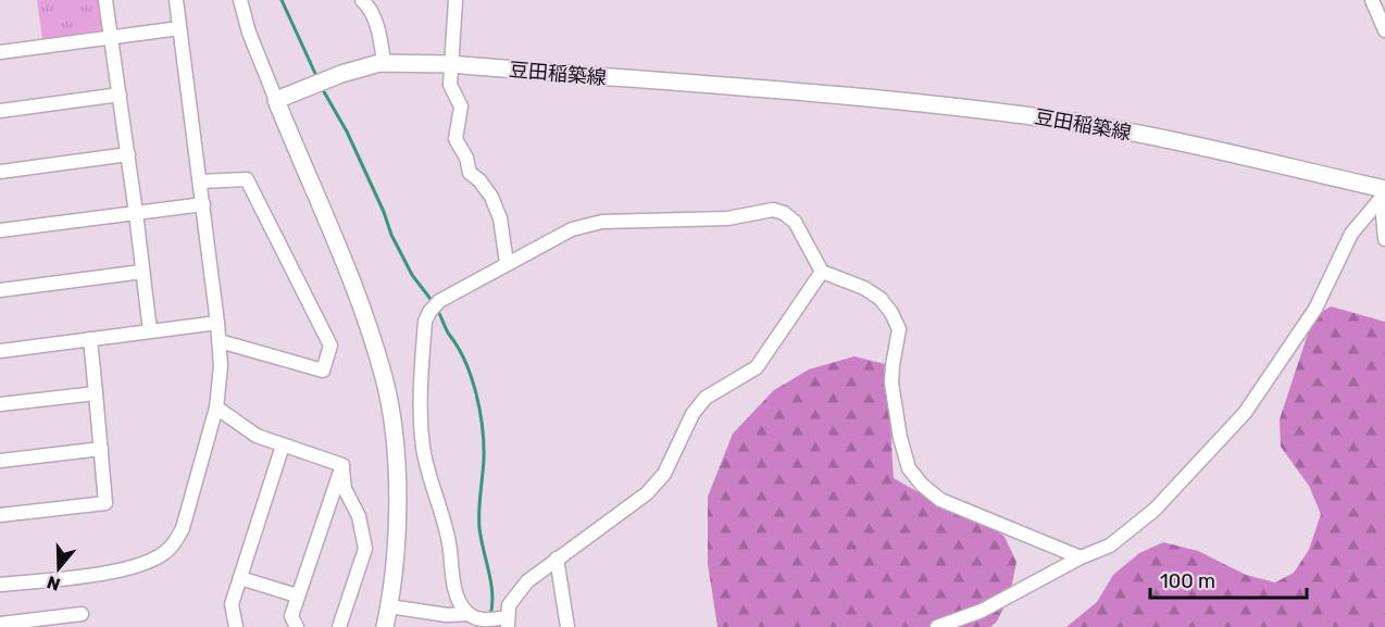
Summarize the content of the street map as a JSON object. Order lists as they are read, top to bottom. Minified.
{"streets":{"main road":["豆田稲築線"]},"scale_bar":"100 m","north":"bottom"}
